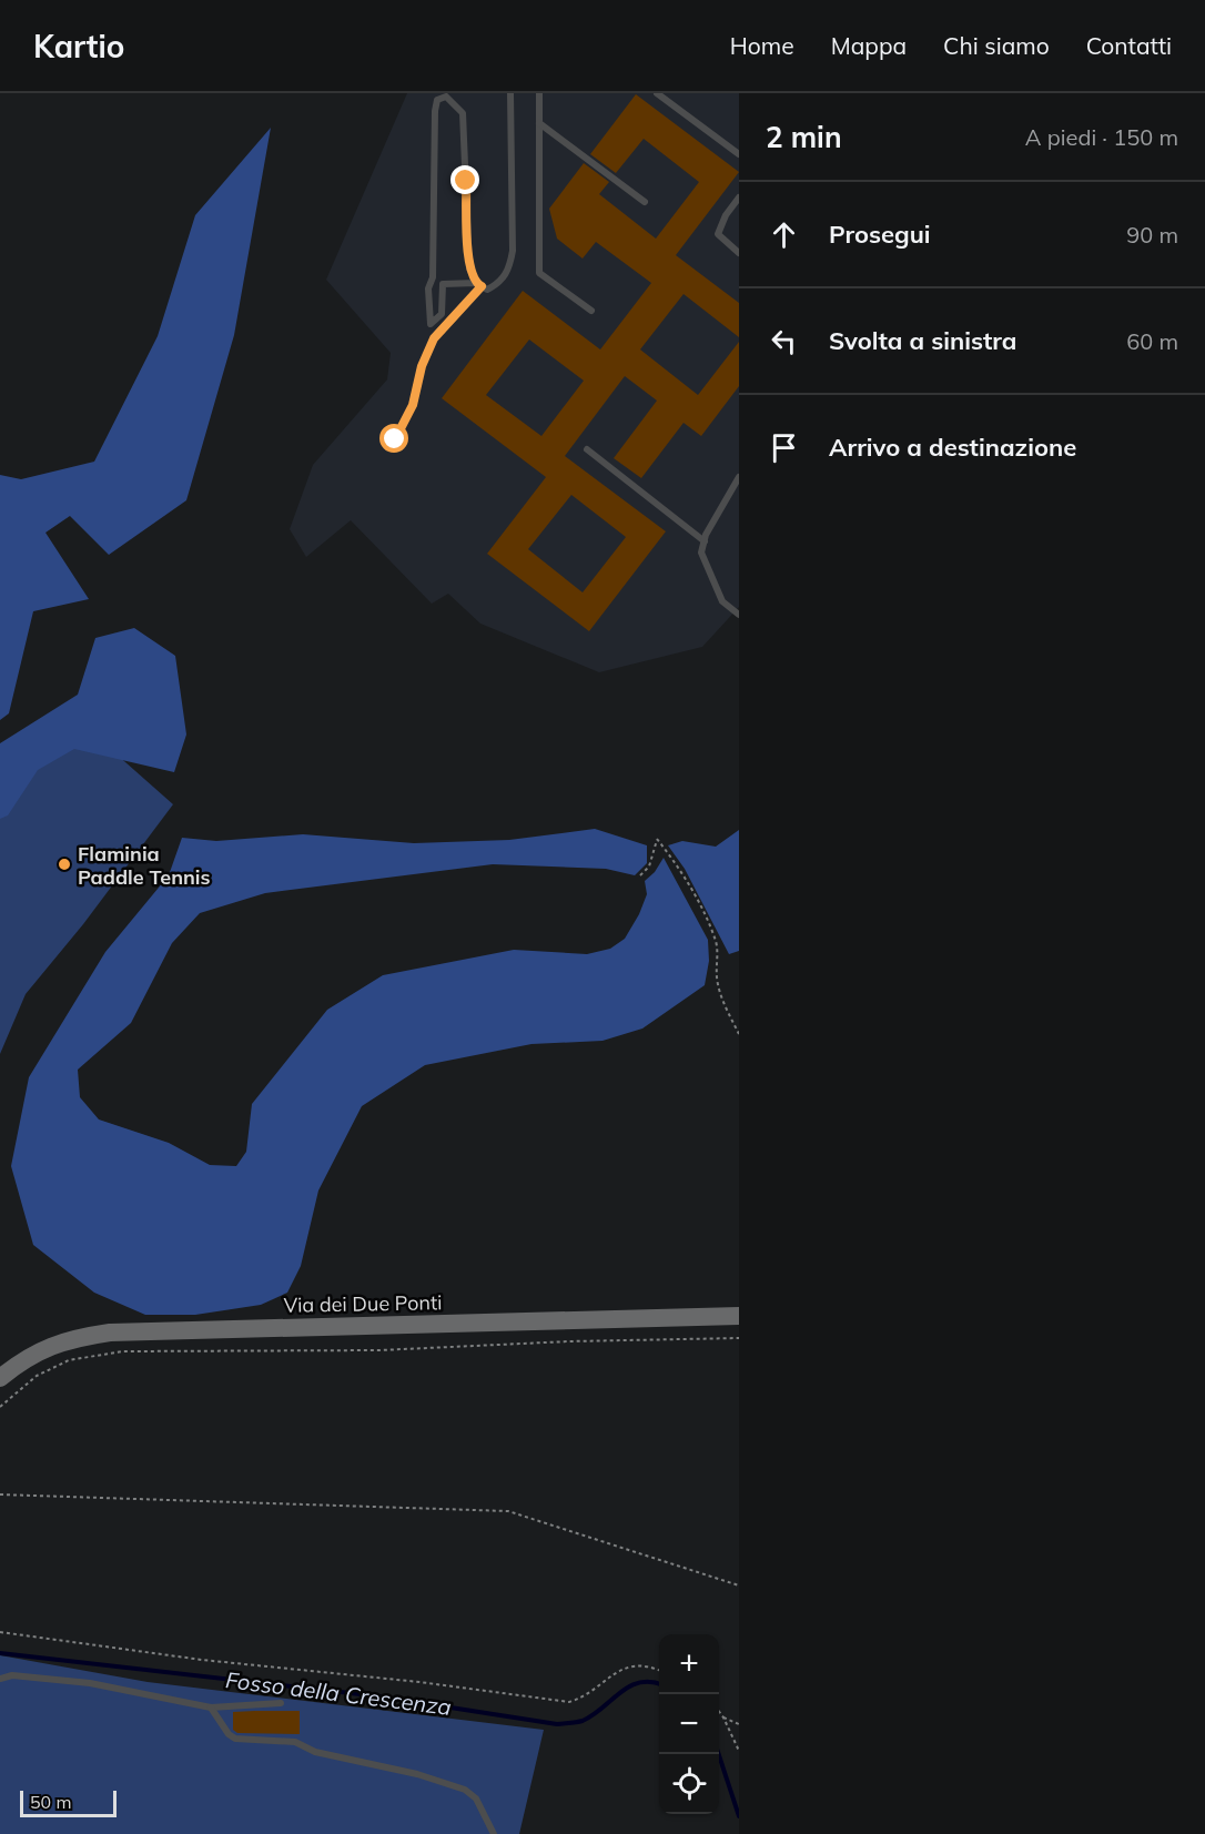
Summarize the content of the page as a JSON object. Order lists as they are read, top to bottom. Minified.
{"streets":{"street":["Via dei Due Ponti"]},"water":["Fosso della Crescenza"],"places":["Flaminia Paddle Tennis"],"scale_bar":"50 m","page":{"header":"Kartio","nav":["Home","Mappa","Chi siamo","Contatti"],"heading":["2 min","A piedi · 150 m"],"list":[["Prosegui","90 m"],["Svolta a sinistra","60 m"],"Arrivo a destinazione"],"map_buttons":["+","−"],"scale":"50 m"}}
